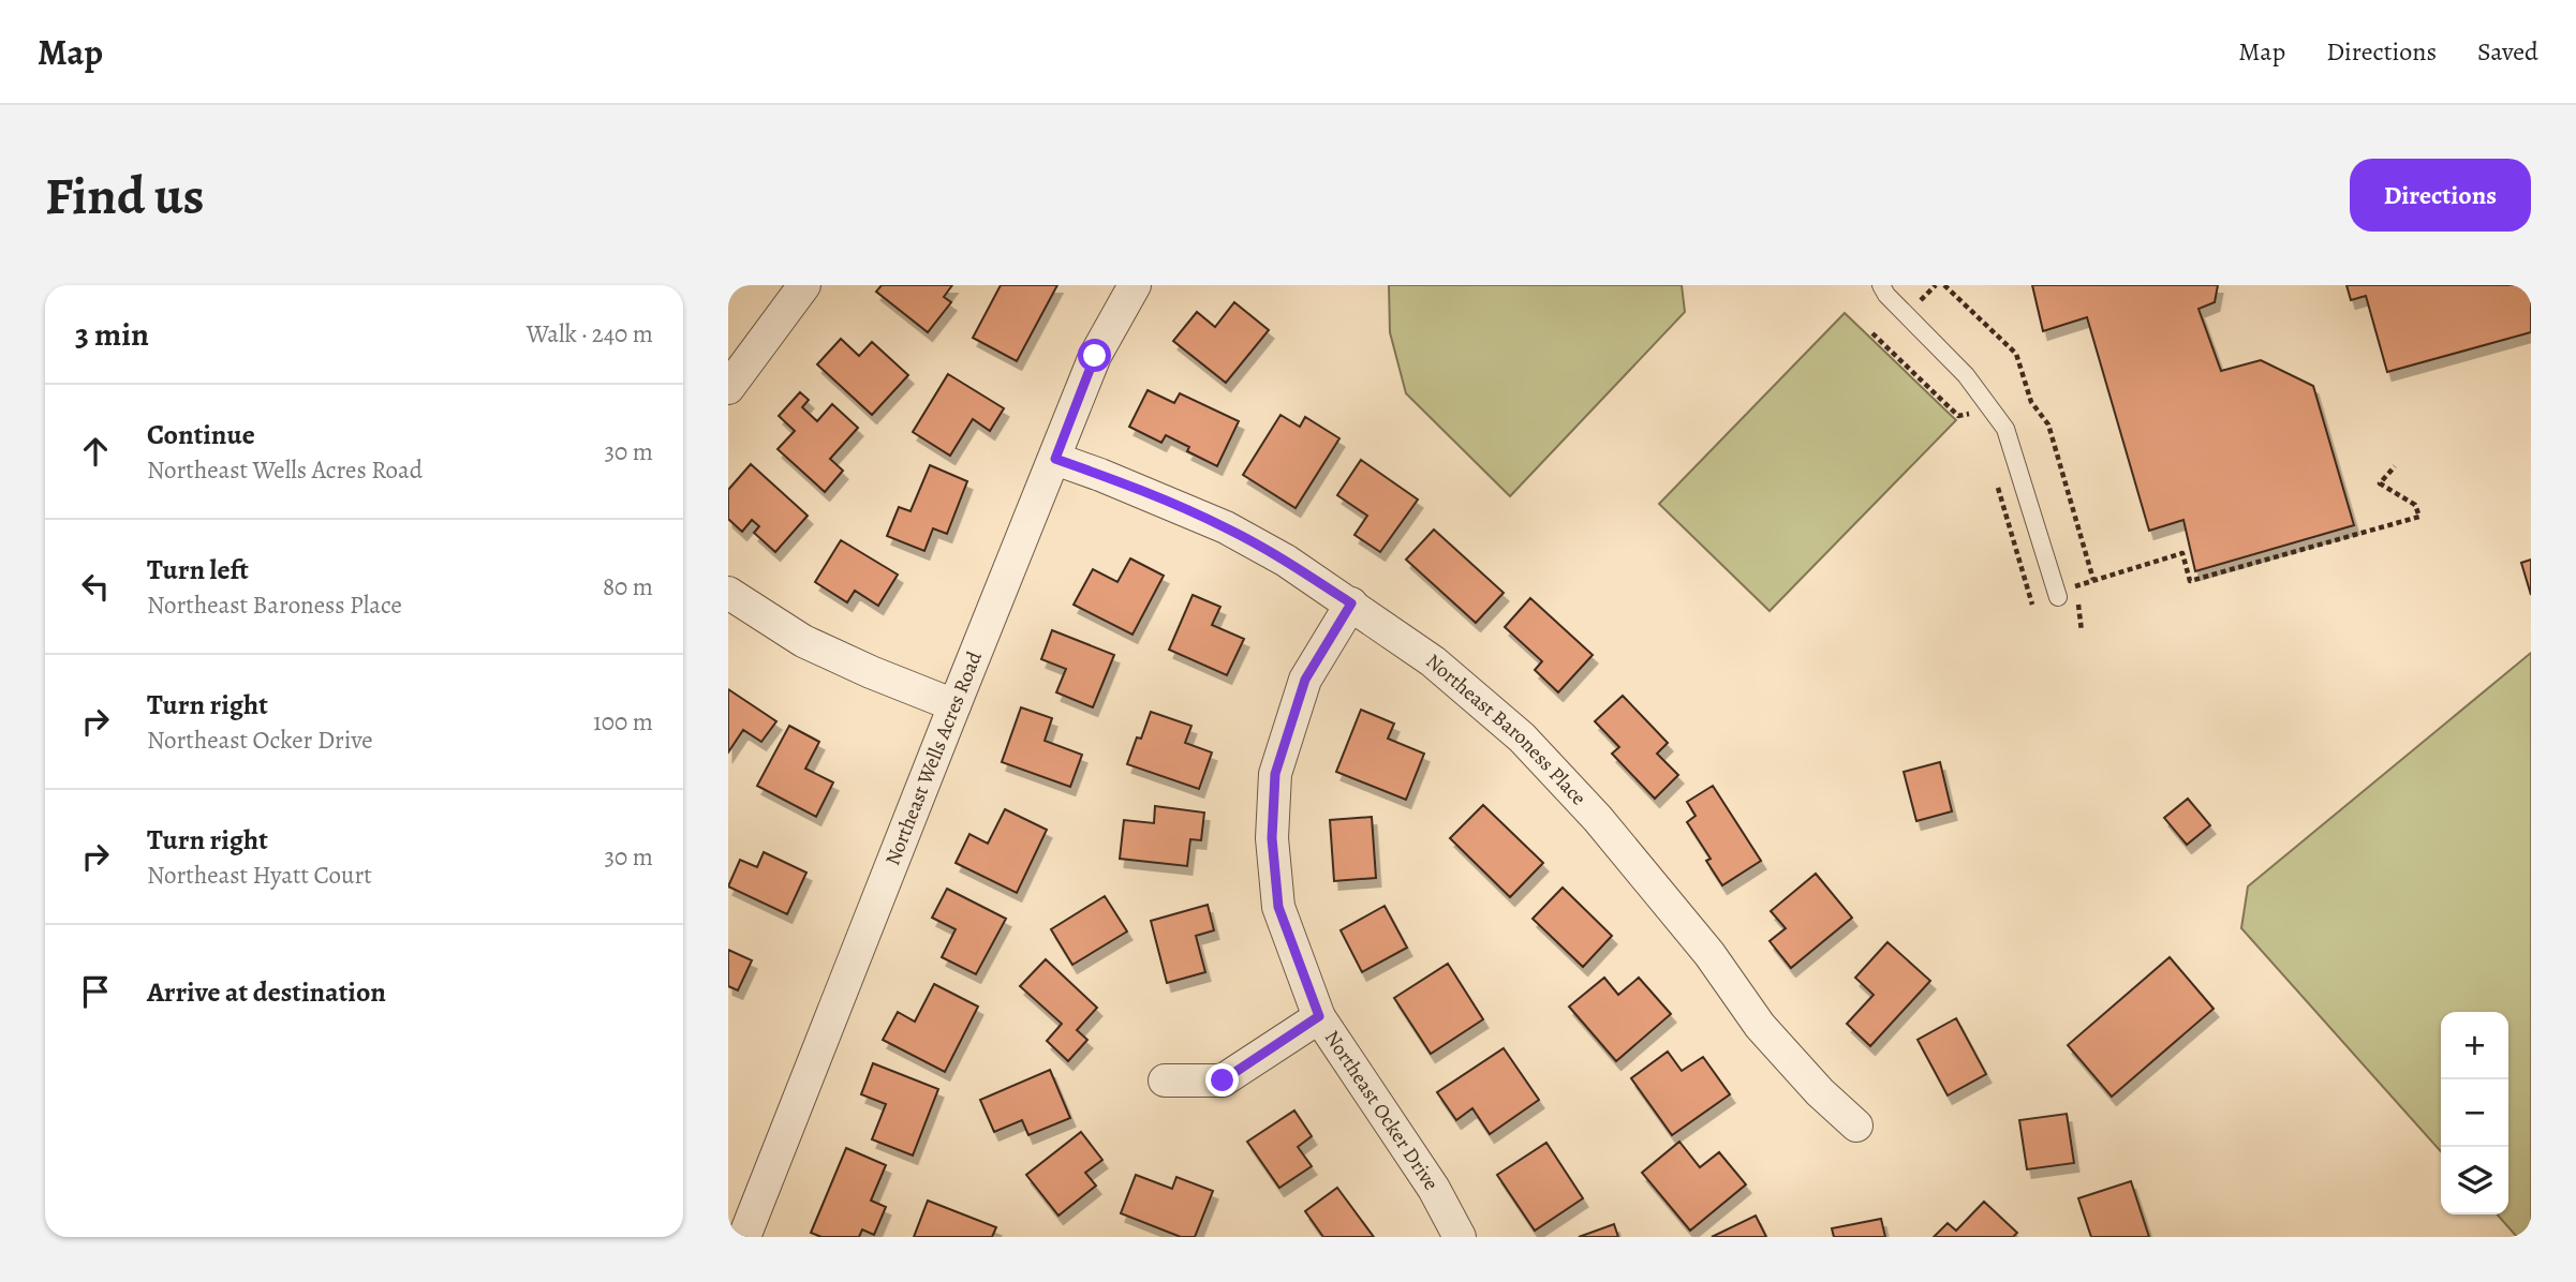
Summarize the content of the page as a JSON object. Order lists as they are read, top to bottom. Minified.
{"streets":{"street":["Northeast Baroness Place","Northeast Wells Acres Road","Northeast Ocker Drive"]},"crossings":[["Northeast Baroness Place","Northeast Wells Acres Road"],["Northeast Baroness Place","Northeast Ocker Drive"]],"page":{"header":"Map","nav":["Map","Directions","Saved"],"buttons":"Directions","title":"Find us","heading":["3 min","Walk · 240 m"],"list":[["Continue","Northeast Wells Acres Road","30 m"],["Turn left","Northeast Baroness Place","80 m"],["Turn right","Northeast Ocker Drive","100 m"],["Turn right","Northeast Hyatt Court","30 m"],"Arrive at destination"],"map_buttons":["+","−"]}}
